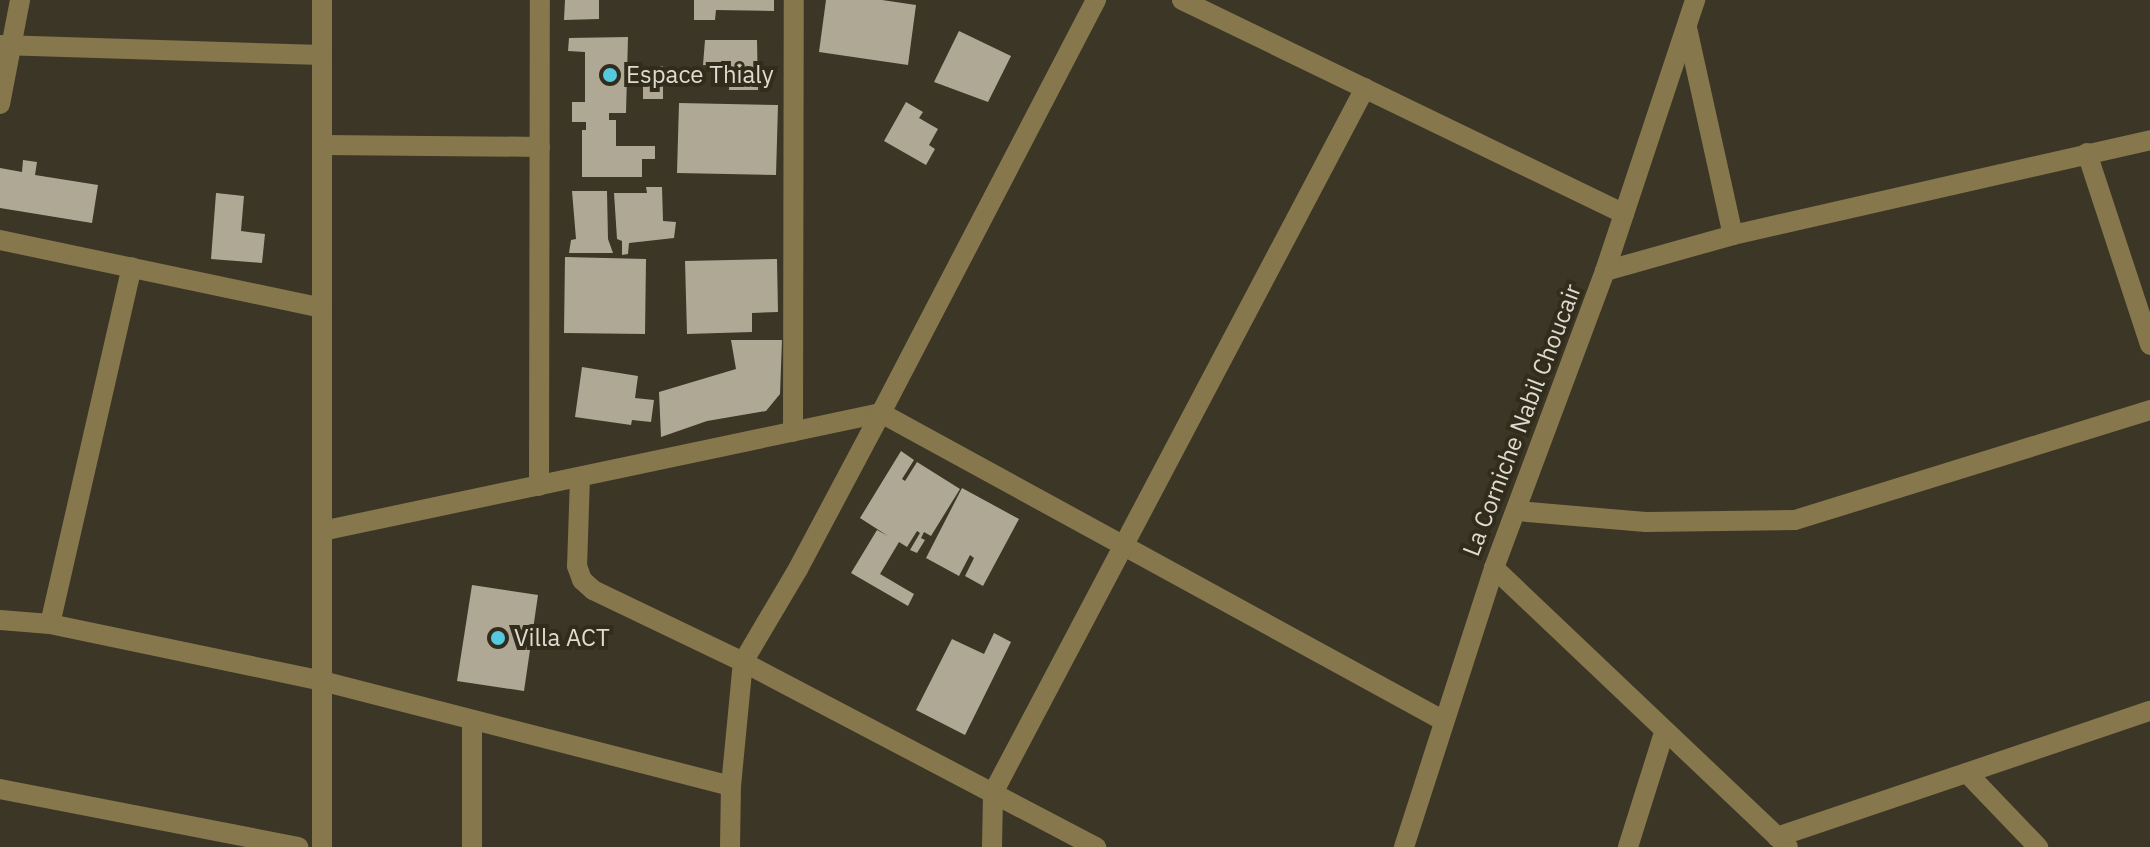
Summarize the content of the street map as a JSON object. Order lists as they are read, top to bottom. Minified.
{"streets":{"street":["La Corniche Nabil Choucair"]},"places":["Espace Thialy","Villa ACT"]}
